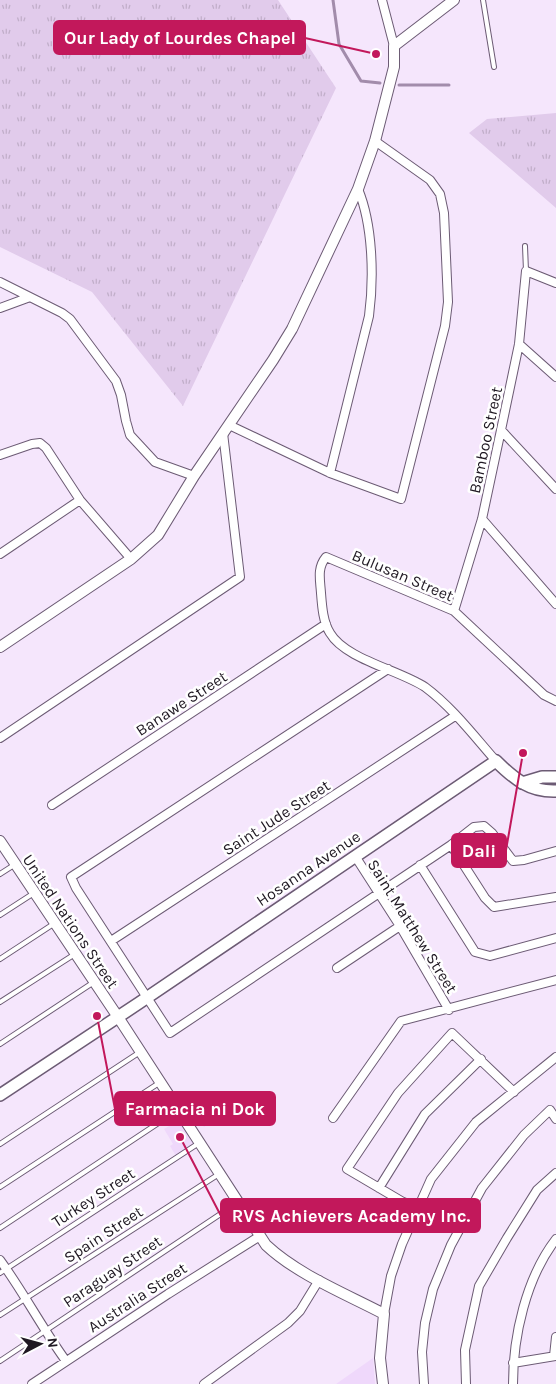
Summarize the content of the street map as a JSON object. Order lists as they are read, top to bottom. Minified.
{"streets":{"main road":["Hosanna Avenue"],"street":["Bamboo Street","Bulusan Street","Banawe Street","Saint Jude Street","United Nations Street","Saint Matthew Street","Australia Street"],"lane":["Turkey Street","Spain Street","Paraguay Street"]},"crossings":[["Bamboo Street","Bulusan Street"],["Bulusan Street","Banawe Street"],["Hosanna Avenue","United Nations Street"],["Hosanna Avenue","Saint Matthew Street"],["United Nations Street","Turkey Street"],["United Nations Street","Spain Street"],["United Nations Street","Paraguay Street"],["United Nations Street","Australia Street"]],"places":["Our Lady of Lourdes Chapel","Dali","Farmacia ni Dok","RVS Achievers Academy Inc."],"north":"right"}
